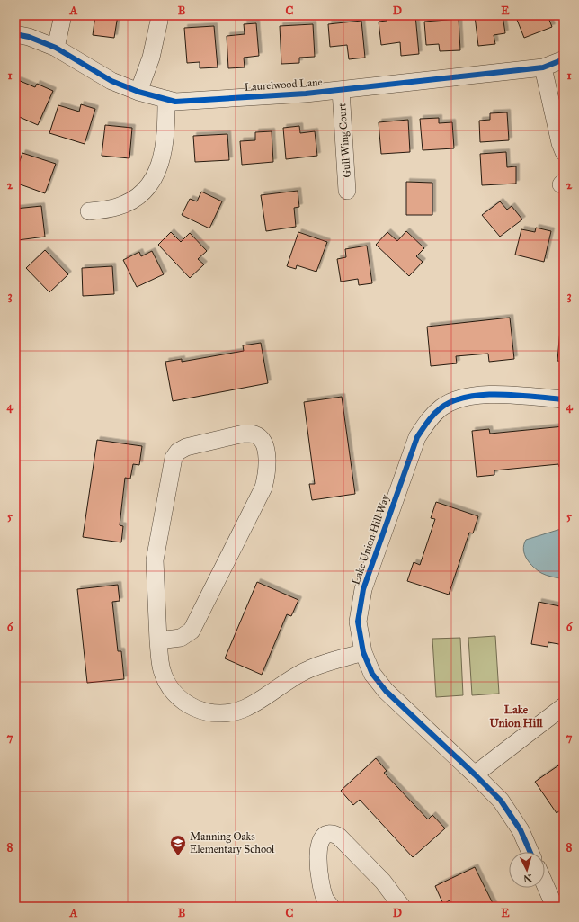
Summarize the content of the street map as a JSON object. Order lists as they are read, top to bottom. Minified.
{"streets":{"street":["Laurelwood Lane","Gull Wing Court","Lake Union Hill Way"]},"crossings":[["Laurelwood Lane","Gull Wing Court"]],"districts":["Lake Union Hill"],"places":{"school or university":["Manning Oaks Elementary School"]},"north":"bottom","grid":{"columns":["A","B","C","D","E"],"rows":["1","2","3","4","5","6","7","8"]}}
